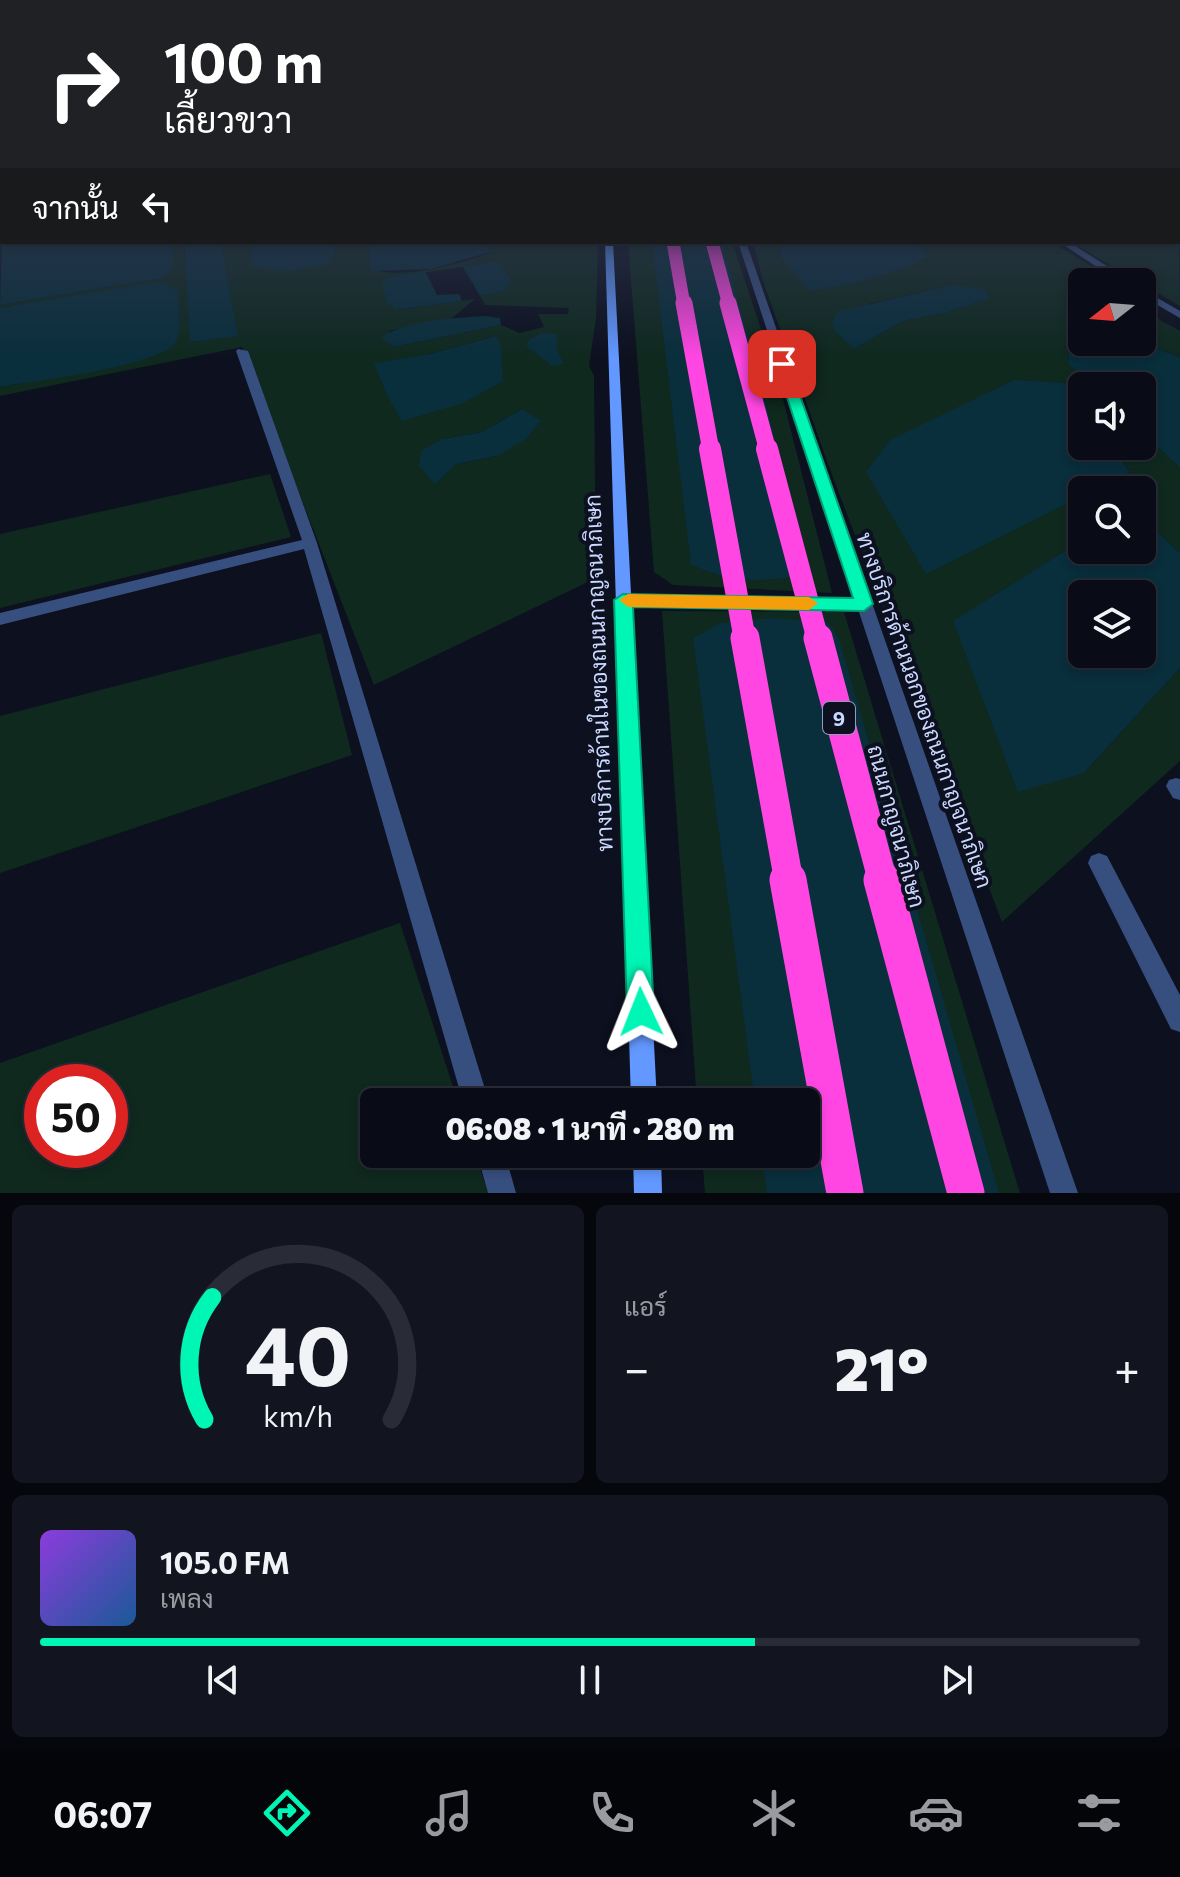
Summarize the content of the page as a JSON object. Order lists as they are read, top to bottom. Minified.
{"streets":{"highway":["9","ถนนกาญจนาภิเษก"],"main road":["ทางบริการด้านในของถนนกาญจนาภิเษก"],"street":["ทางบริการด้านนอกของถนนกาญจนาภิเษก"]},"north":"left","page":{"turn":["100 m","เลี้ยวขวา"],"then":"จากนั้น","limit":"50","trip":"06:08 · 1 นาที · 280 m","tile":"แอร์","heat":["−","21°","+"],"song":["105.0 FM","เพลง"],"tabs":"06:07","gauge":["40","km/h"]}}
